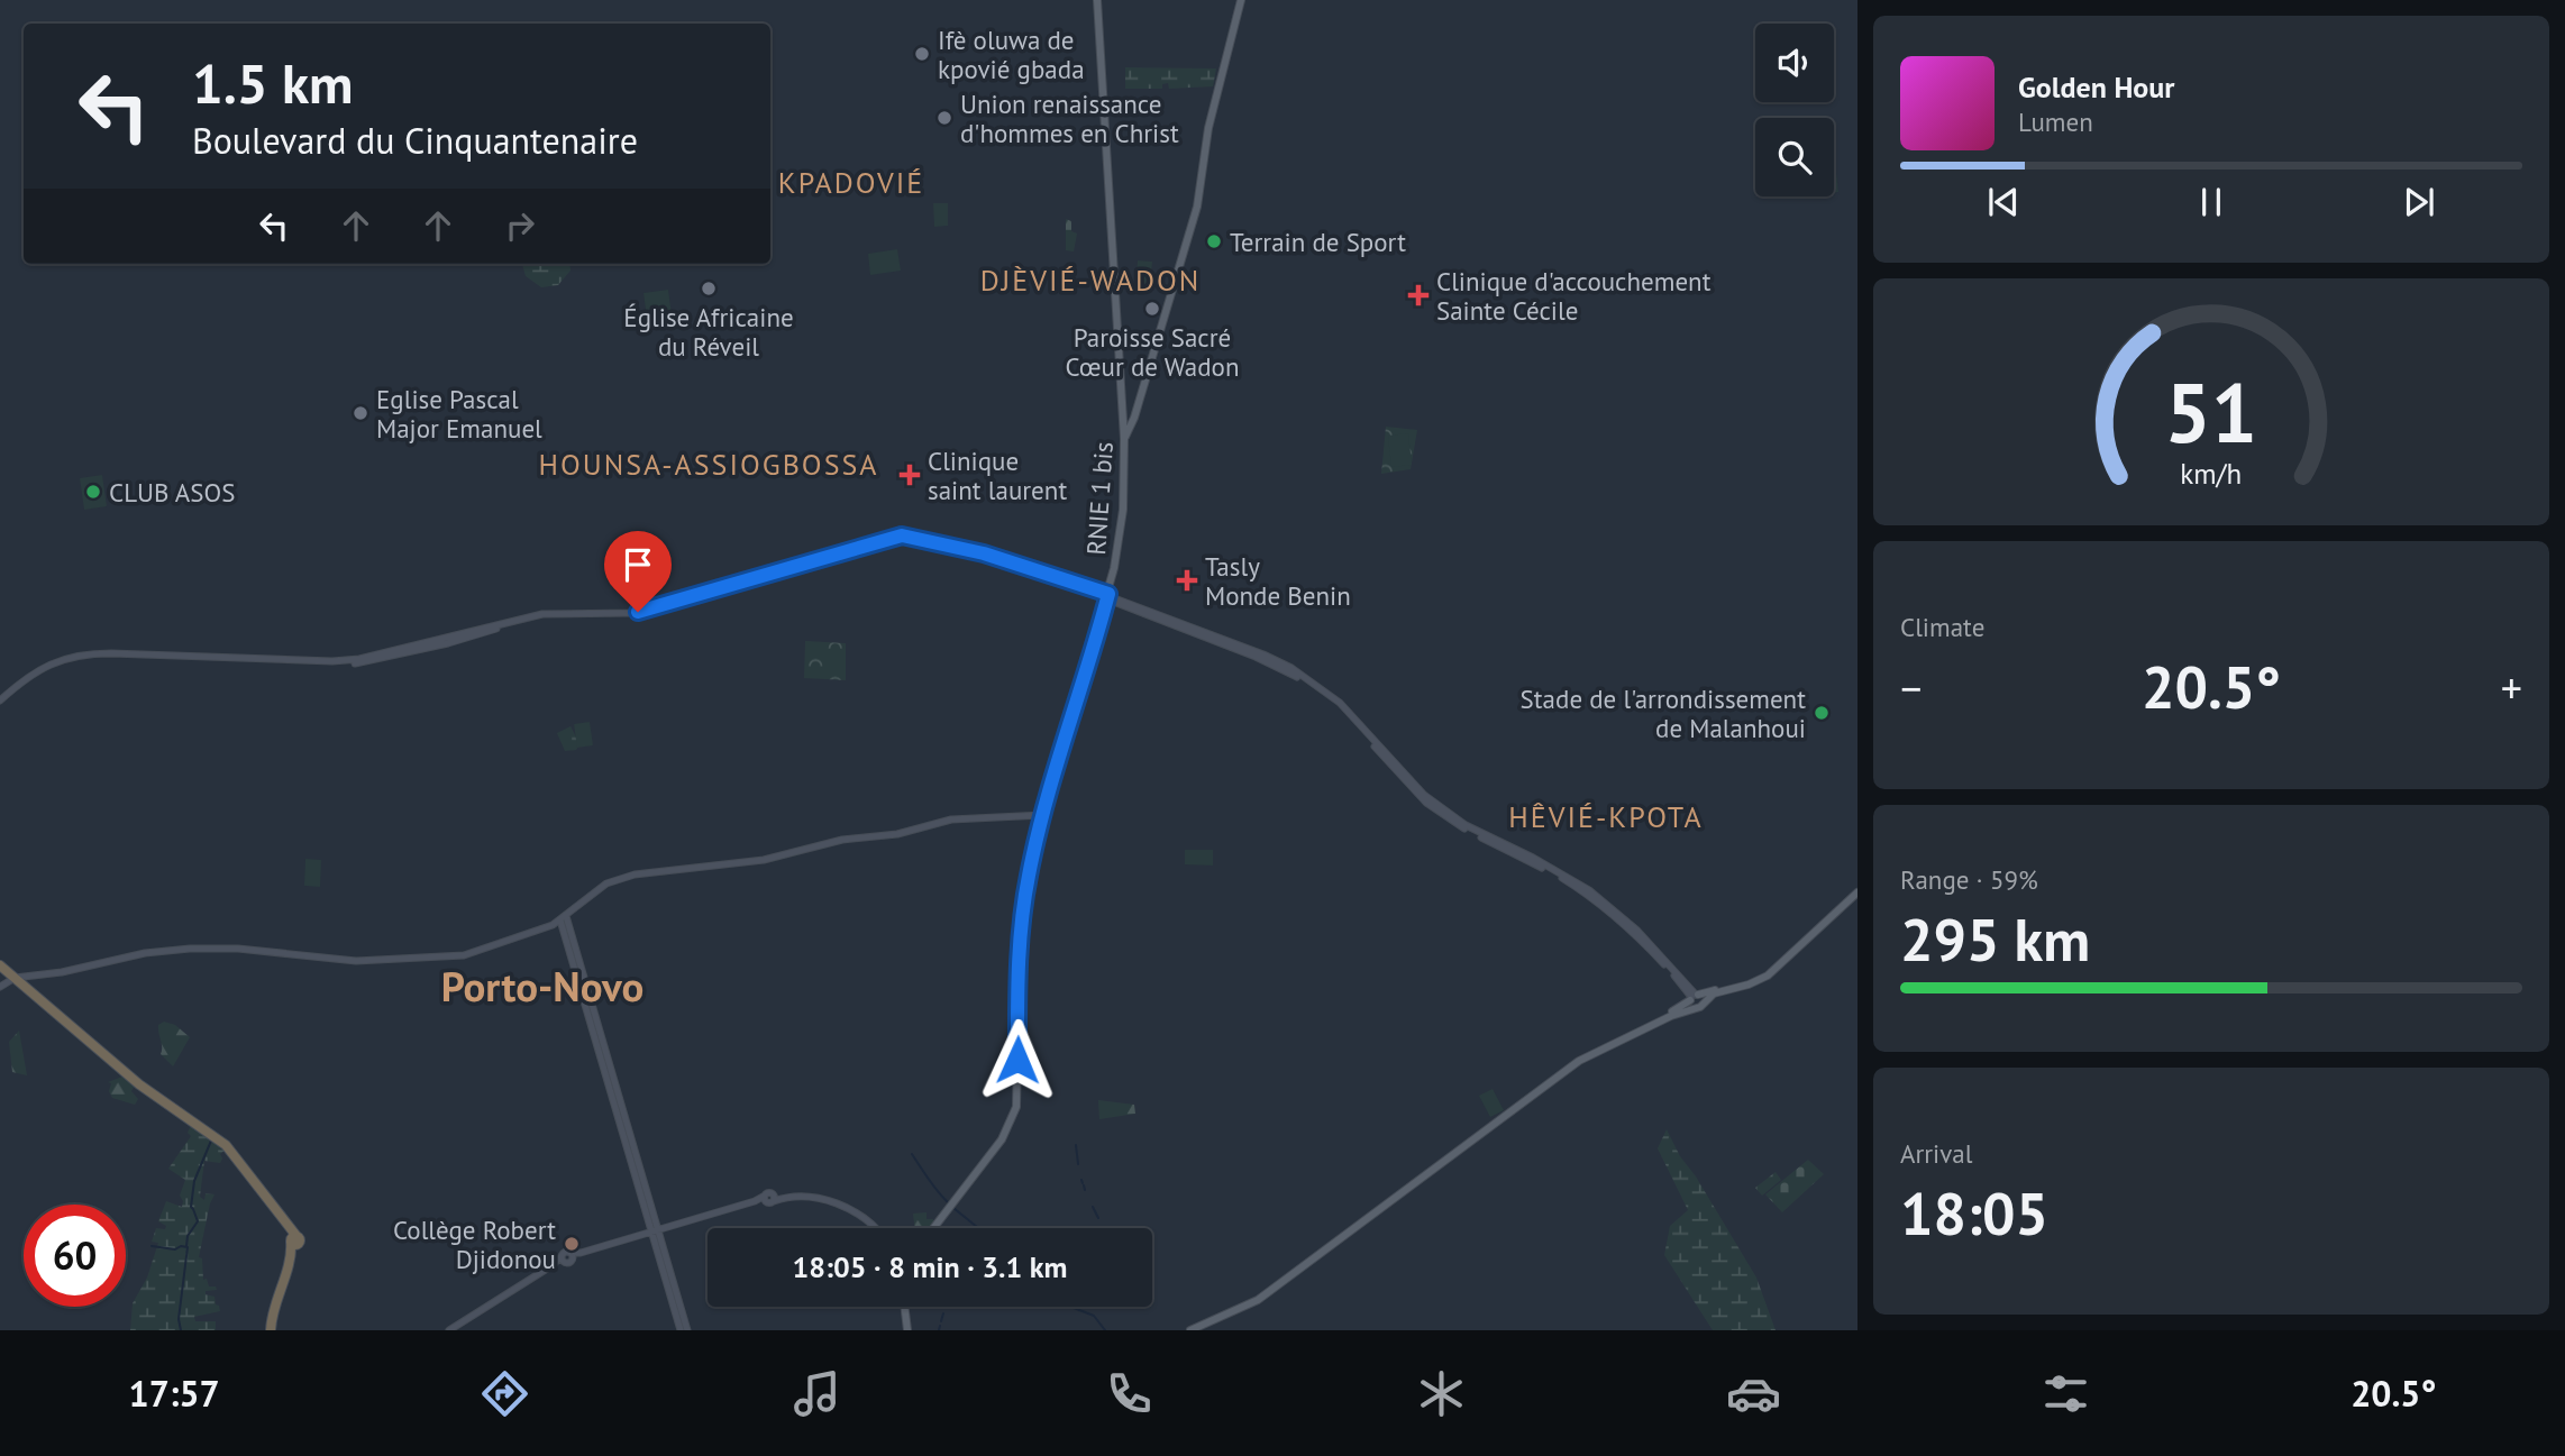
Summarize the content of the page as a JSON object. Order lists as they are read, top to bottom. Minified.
{"streets":{"main road":["RNIE 1 bis"]},"districts":["KPADOVIÉ","DJÈVIÉ-WADON","HOUNSA-ASSIOGBOSSA","HÊVIÉ-KPOTA","Porto-Novo"],"places":{"other":["Ifè oluwa de kpovié gbada","Union renaissance d'hommes en Christ","Terrain de Sport","Église Africaine du Réveil","Paroisse Sacré Cœur de Wadon","Eglise Pascal Major Emanuel","CLUB ASOS","Stade de l'arrondissement de Malanhoui","Collège Robert Djidonou"],"health":["Clinique d'accouchement Sainte Cécile","Clinique saint laurent","Tasly Monde Benin"]},"page":{"turn":["1.5 km","Boulevard du Cinquantenaire"],"song":["Golden Hour","Lumen"],"tile":["Climate",["Range · 59%","295 km"],["Arrival","18:05"]],"heat":["−","20.5°","+"],"limit":"60","trip":"18:05 · 8 min · 3.1 km","tabs":["17:57","20.5°"],"gauge":["51","km/h"]}}
